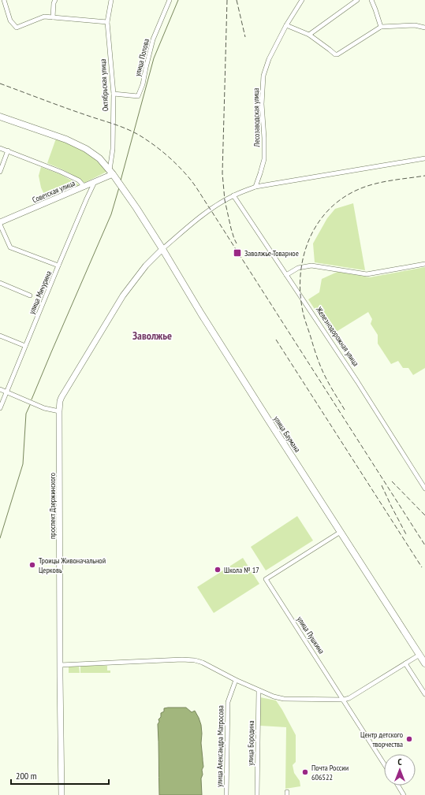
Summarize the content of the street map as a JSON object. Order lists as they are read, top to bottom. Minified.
{"streets":{"main road":["улица Баумана"],"street":["улица Попова","Октябрьская улица","Лесозаводская улица","Советская улица","улица Мичурина","Железнодорожная улица","проспект Дзержинского","улица Пушкина","улица Бородина","улица Александра Матросова"]},"crossings":[["улица Попова","Октябрьская улица"],["Октябрьская улица","Советская улица"],["Октябрьская улица","улица Баумана"],["Советская улица","улица Мичурина"],["Советская улица","улица Баумана"],["улица Баумана","проспект Дзержинского"],["улица Баумана","улица Пушкина"]],"districts":["Заволжье"],"places":{"transit":["Заволжье-Товарное"],"other":["Троицы Живоначальной Церковь","Школа № 17","Центр детского творчества","Почта России 606522"]},"scale_bar":"200 m","north":"top"}
